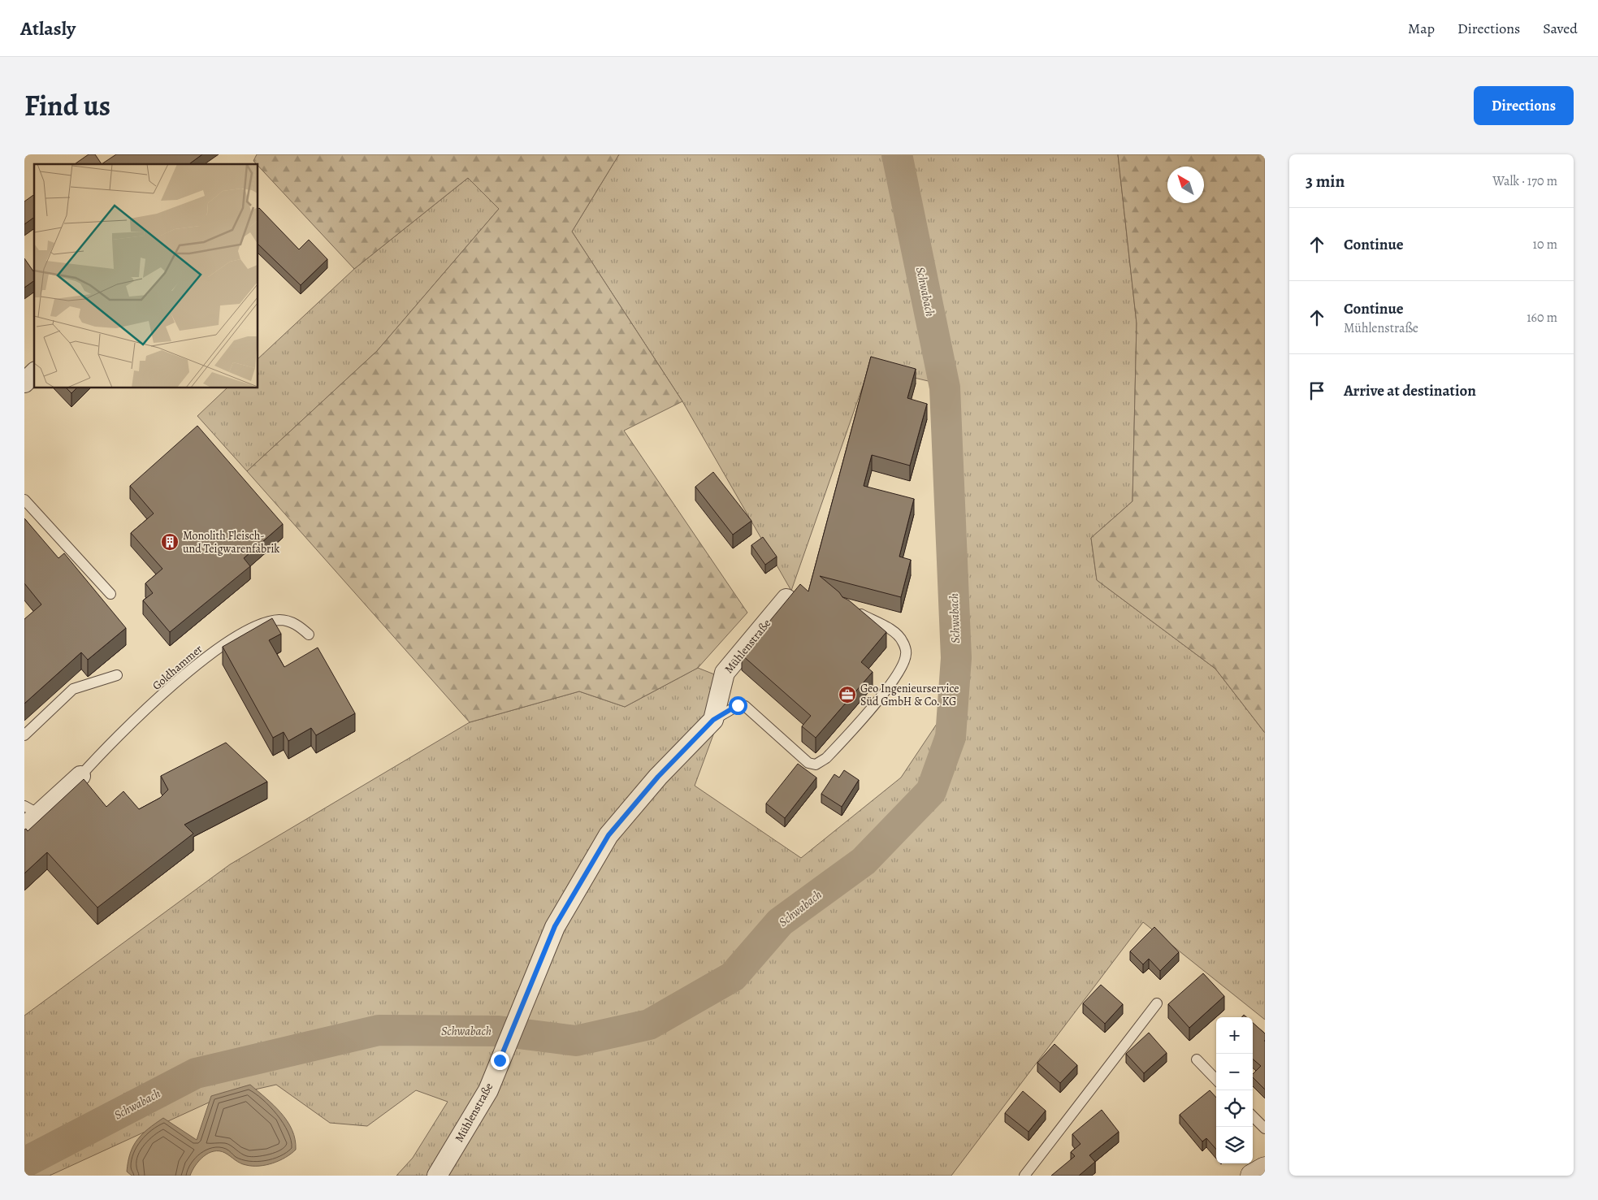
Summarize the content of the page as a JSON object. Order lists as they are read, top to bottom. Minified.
{"streets":{"street":["Mühlenstraße"],"lane":["Goldhammer"]},"water":["Schwabach"],"places":{"building":["Monolith Fleisch- und Teigwarenfabrik"],"office":["Geo Ingenieurservice Süd GmbH & Co. KG"]},"north":"top left","page":{"header":"Atlasly","nav":["Map","Directions","Saved"],"title":"Find us","buttons":"Directions","heading":["3 min","Walk · 170 m"],"list":[["Continue","10 m"],["Continue","Mühlenstraße","160 m"],"Arrive at destination"],"map_buttons":["+","−"]}}
